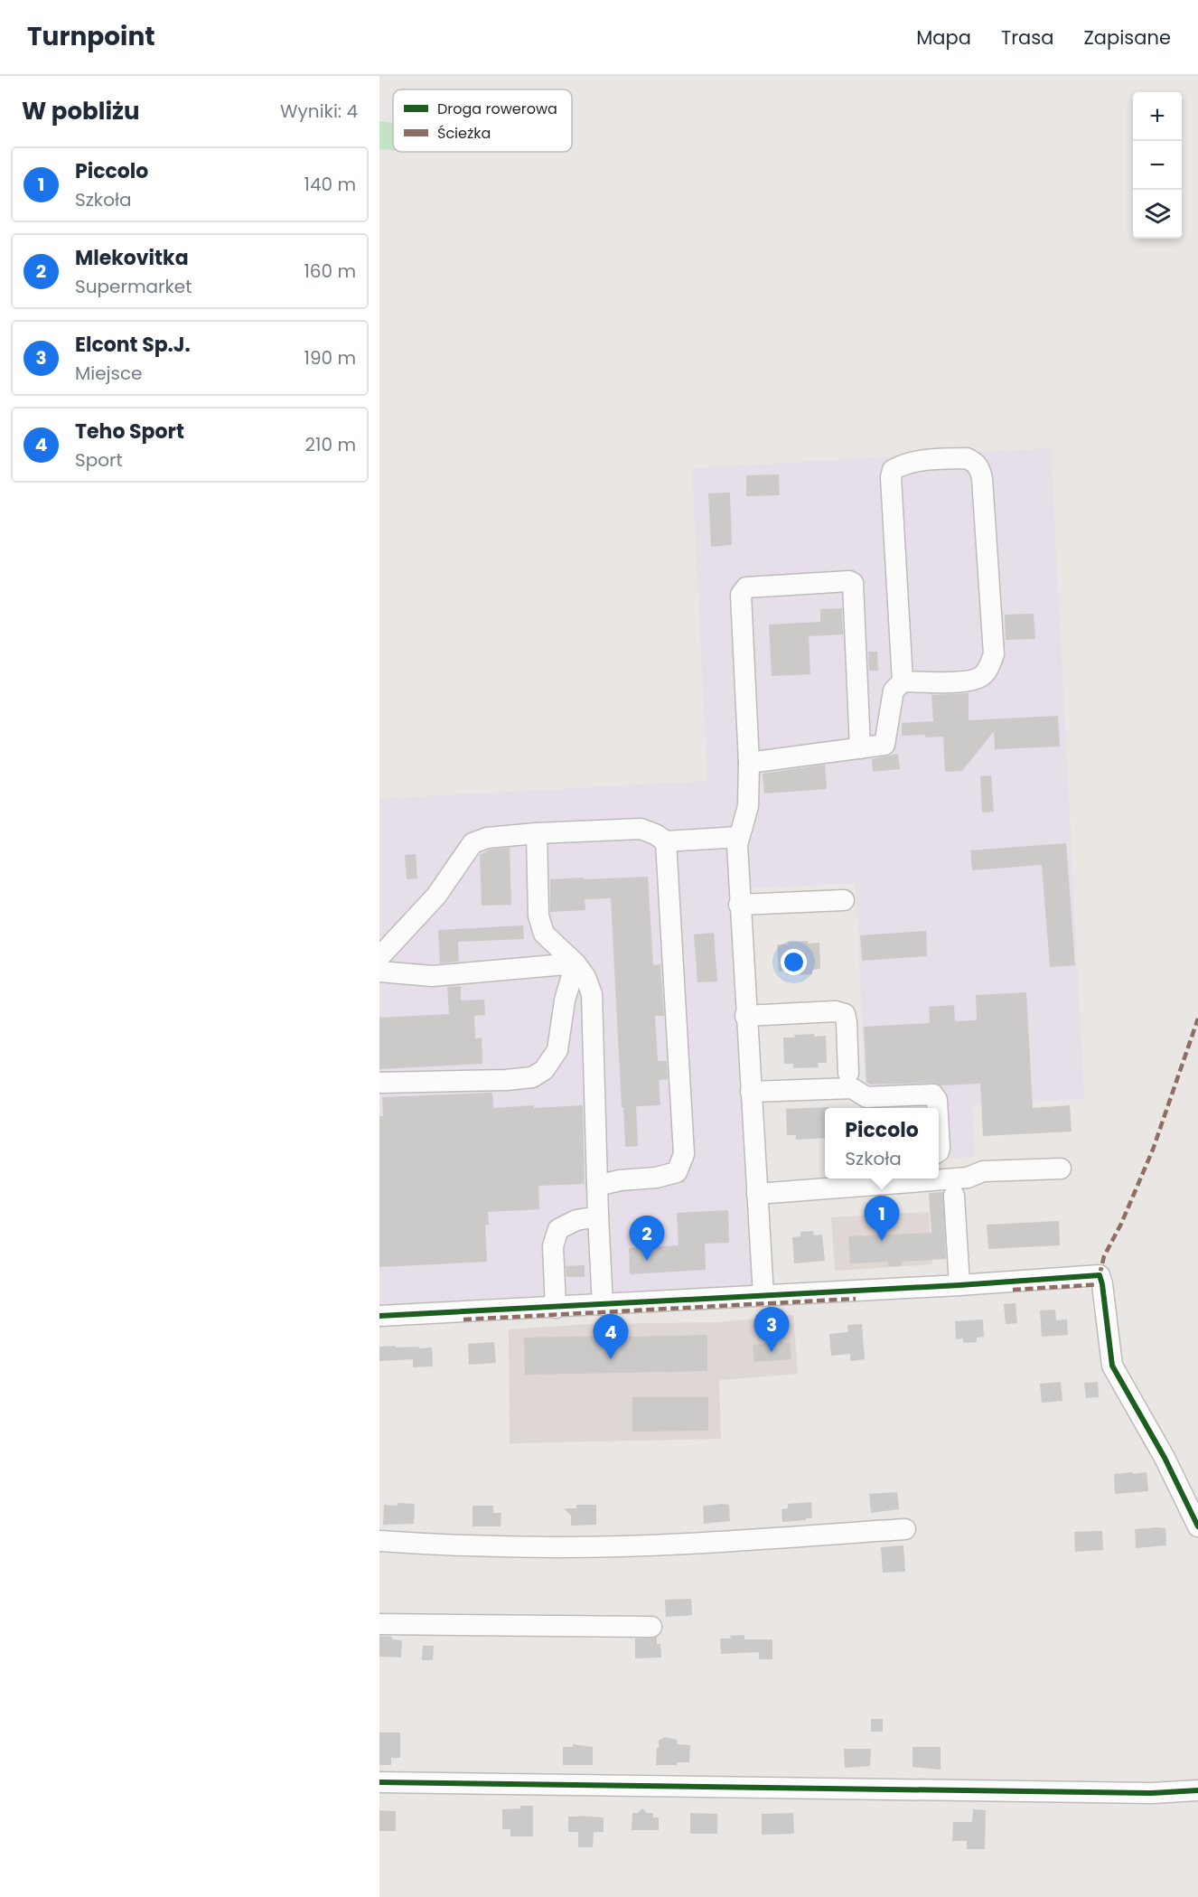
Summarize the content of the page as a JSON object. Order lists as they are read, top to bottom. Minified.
{"legend":["Droga rowerowa","Ścieżka"],"page":{"header":"Turnpoint","nav":["Mapa","Trasa","Zapisane"],"heading":["W pobliżu","Wyniki: 4"],"map_buttons":["+","−"],"list":[{"mark":"1","name":"Piccolo","note":"Szkoła","value":"140 m"},{"mark":"2","name":"Mlekovitka","note":"Supermarket","value":"160 m"},{"mark":"3","name":"Elcont Sp.J.","note":"Miejsce","value":"190 m"},{"mark":"4","name":"Teho Sport","note":"Sport","value":"210 m"}],"popup":["Piccolo","Szkoła"],"pins":["1","2","3","4"]}}
